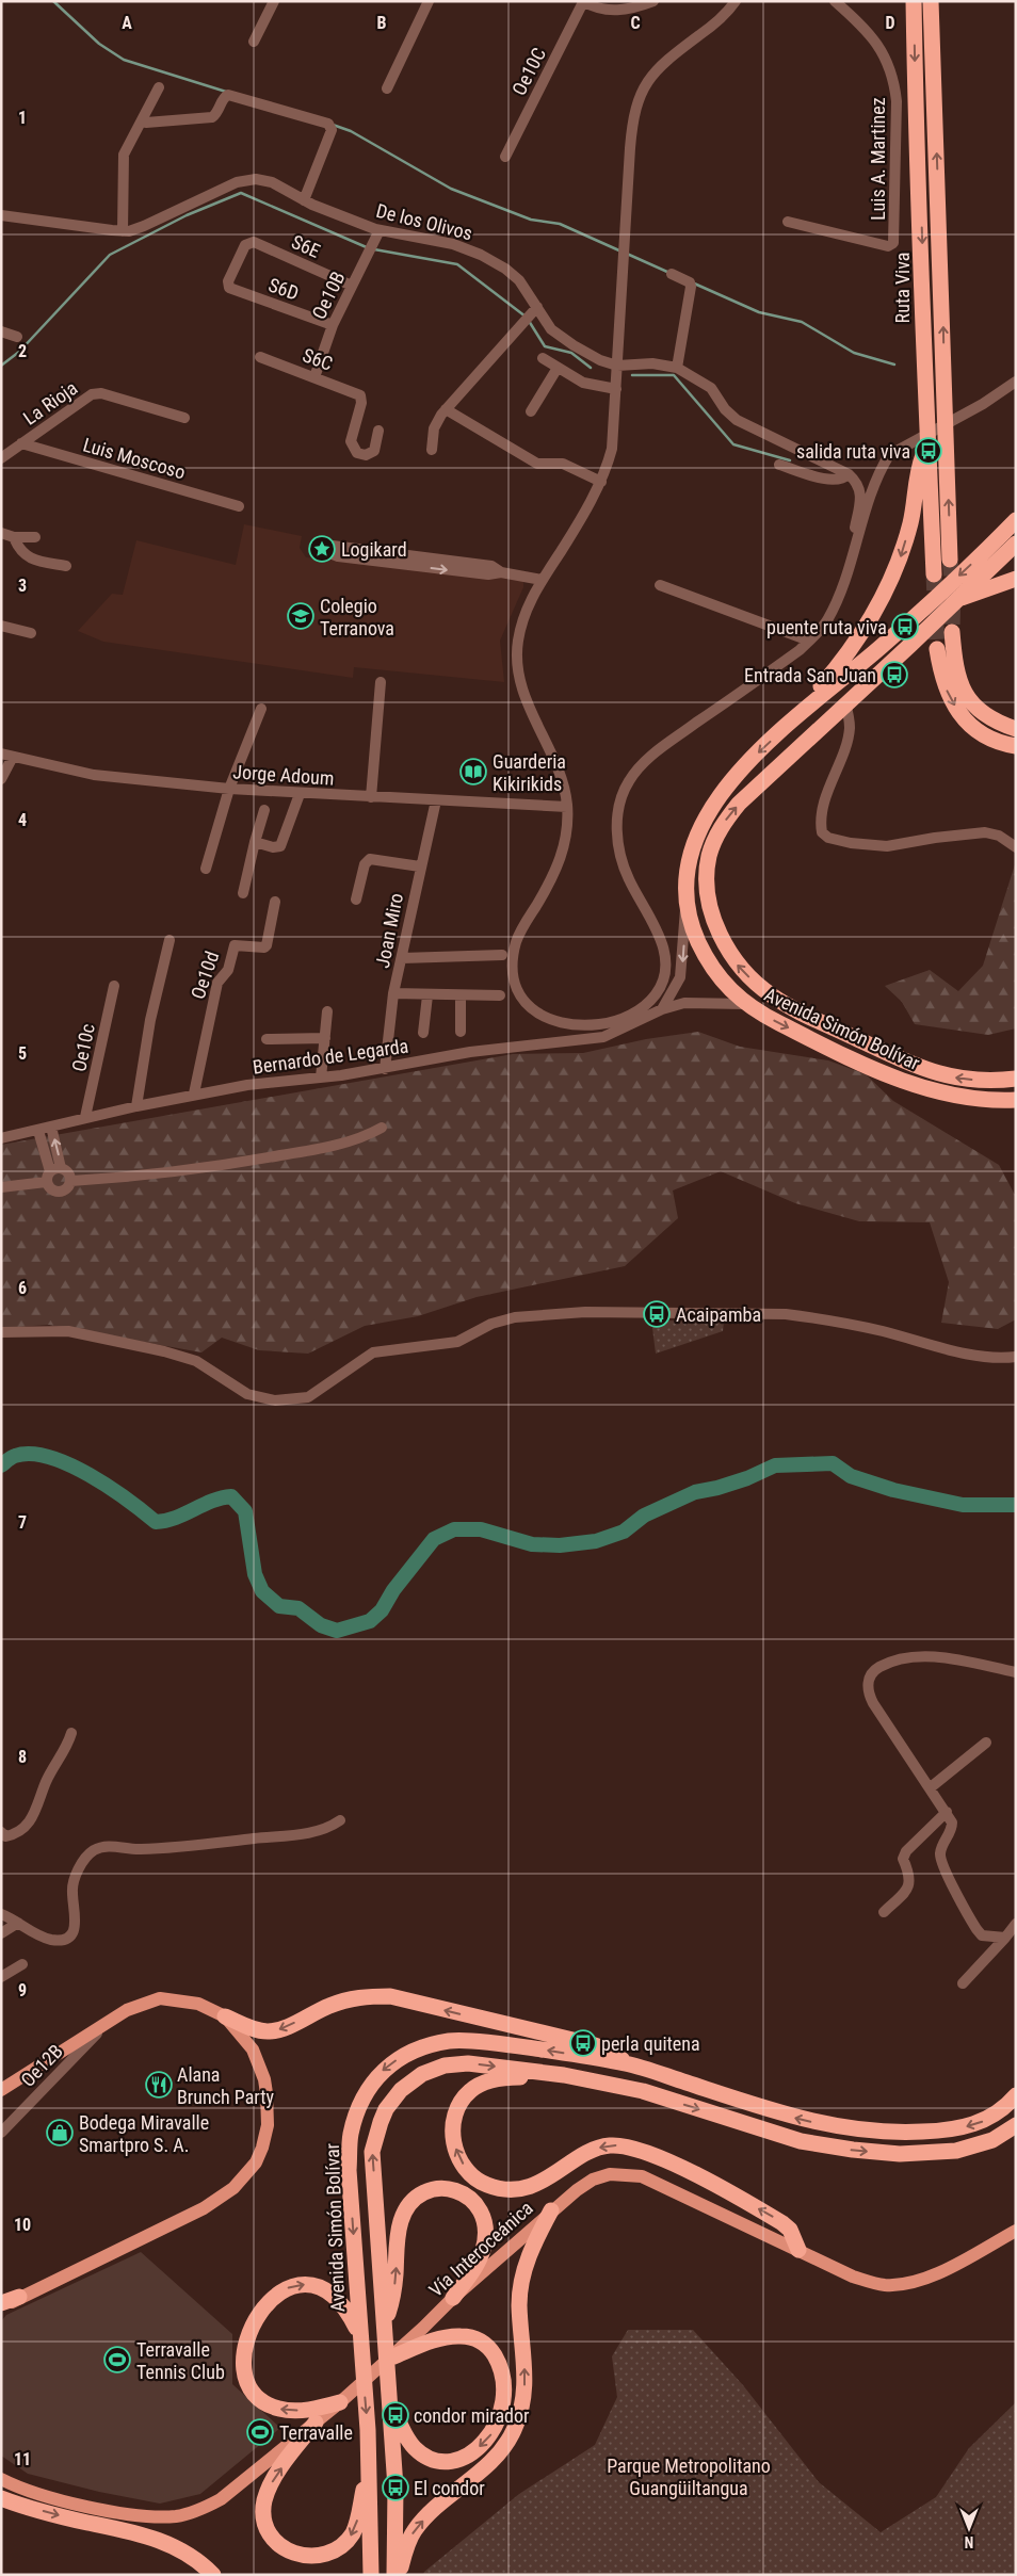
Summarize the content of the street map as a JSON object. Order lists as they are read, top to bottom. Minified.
{"streets":{"highway":["Ruta Viva","Avenida Simón Bolívar"],"main road":["Vía Interoceánica"],"street":["Oe10C","Luis A. Martinez","De los Olivos","S6E","S6D","Oe10B","S6C","La Rioja","Luis Moscoso","Jorge Adoum","Joan Miro","Oe10d","Oe10c","Bernardo de Legarda","Oe12B"]},"crossings":[["De los Olivos","Oe10B"],["S6E","S6D"],["S6E","Oe10B"],["S6D","Oe10B"],["Oe10B","S6C"],["La Rioja","Luis Moscoso"],["Jorge Adoum","Joan Miro"],["Joan Miro","Bernardo de Legarda"],["Oe10d","Bernardo de Legarda"],["Avenida Simón Bolívar","Bernardo de Legarda"],["Oe10c","Bernardo de Legarda"]],"parks":["Parque Metropolitano Guangüiltangua"],"places":{"bus stop":["salida ruta viva","puente ruta viva","Entrada San Juan","Acaipamba","perla quitena","condor mirador","El condor"],"place":["Logikard"],"school or university":["Colegio Terranova"],"library":["Guarderia Kikirikids"],"restaurant":["Alana Brunch Party"],"shop":["Bodega Miravalle Smartpro S. A."],"sports":["Terravalle Tennis Club","Terravalle"]},"north":"bottom","grid":{"columns":["A","B","C","D"],"rows":["1","2","3","4","5","6","7","8","9","10","11"]}}
